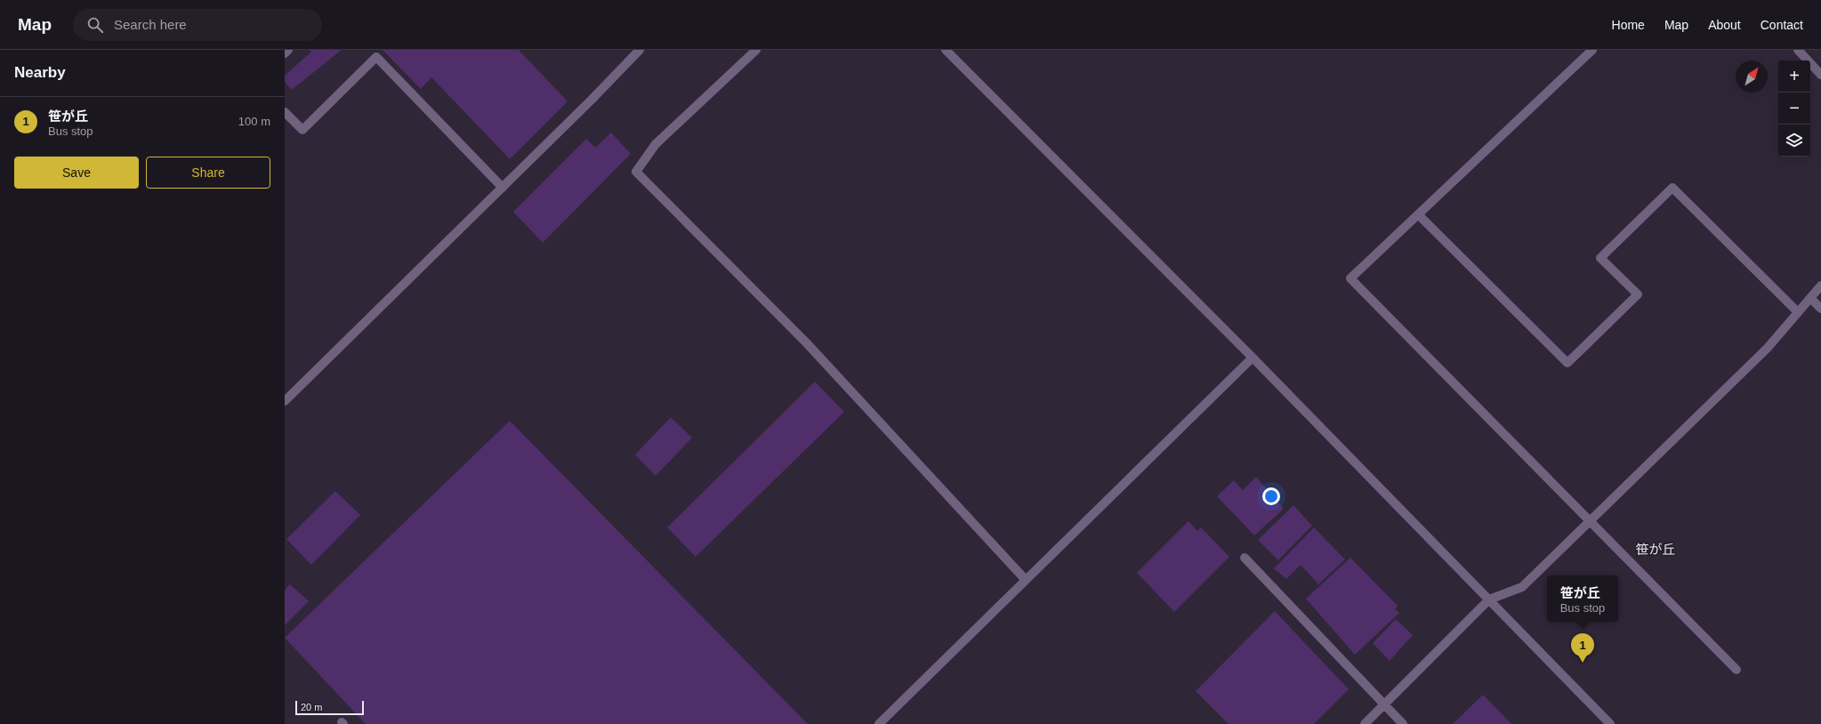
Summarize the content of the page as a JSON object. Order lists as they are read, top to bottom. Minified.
{"districts":["笹が丘"],"scale_bar":"20 m","north":"top right","page":{"header":"Map","search":"Search here","nav":["Home","Map","About","Contact"],"heading":"Nearby","map_buttons":["+","−"],"list":[{"mark":"1","name":"笹が丘","note":"Bus stop","value":"100 m"}],"buttons":["Save","Share"],"popup":["笹が丘","Bus stop"],"pins":"1","scale":"20 m"}}
